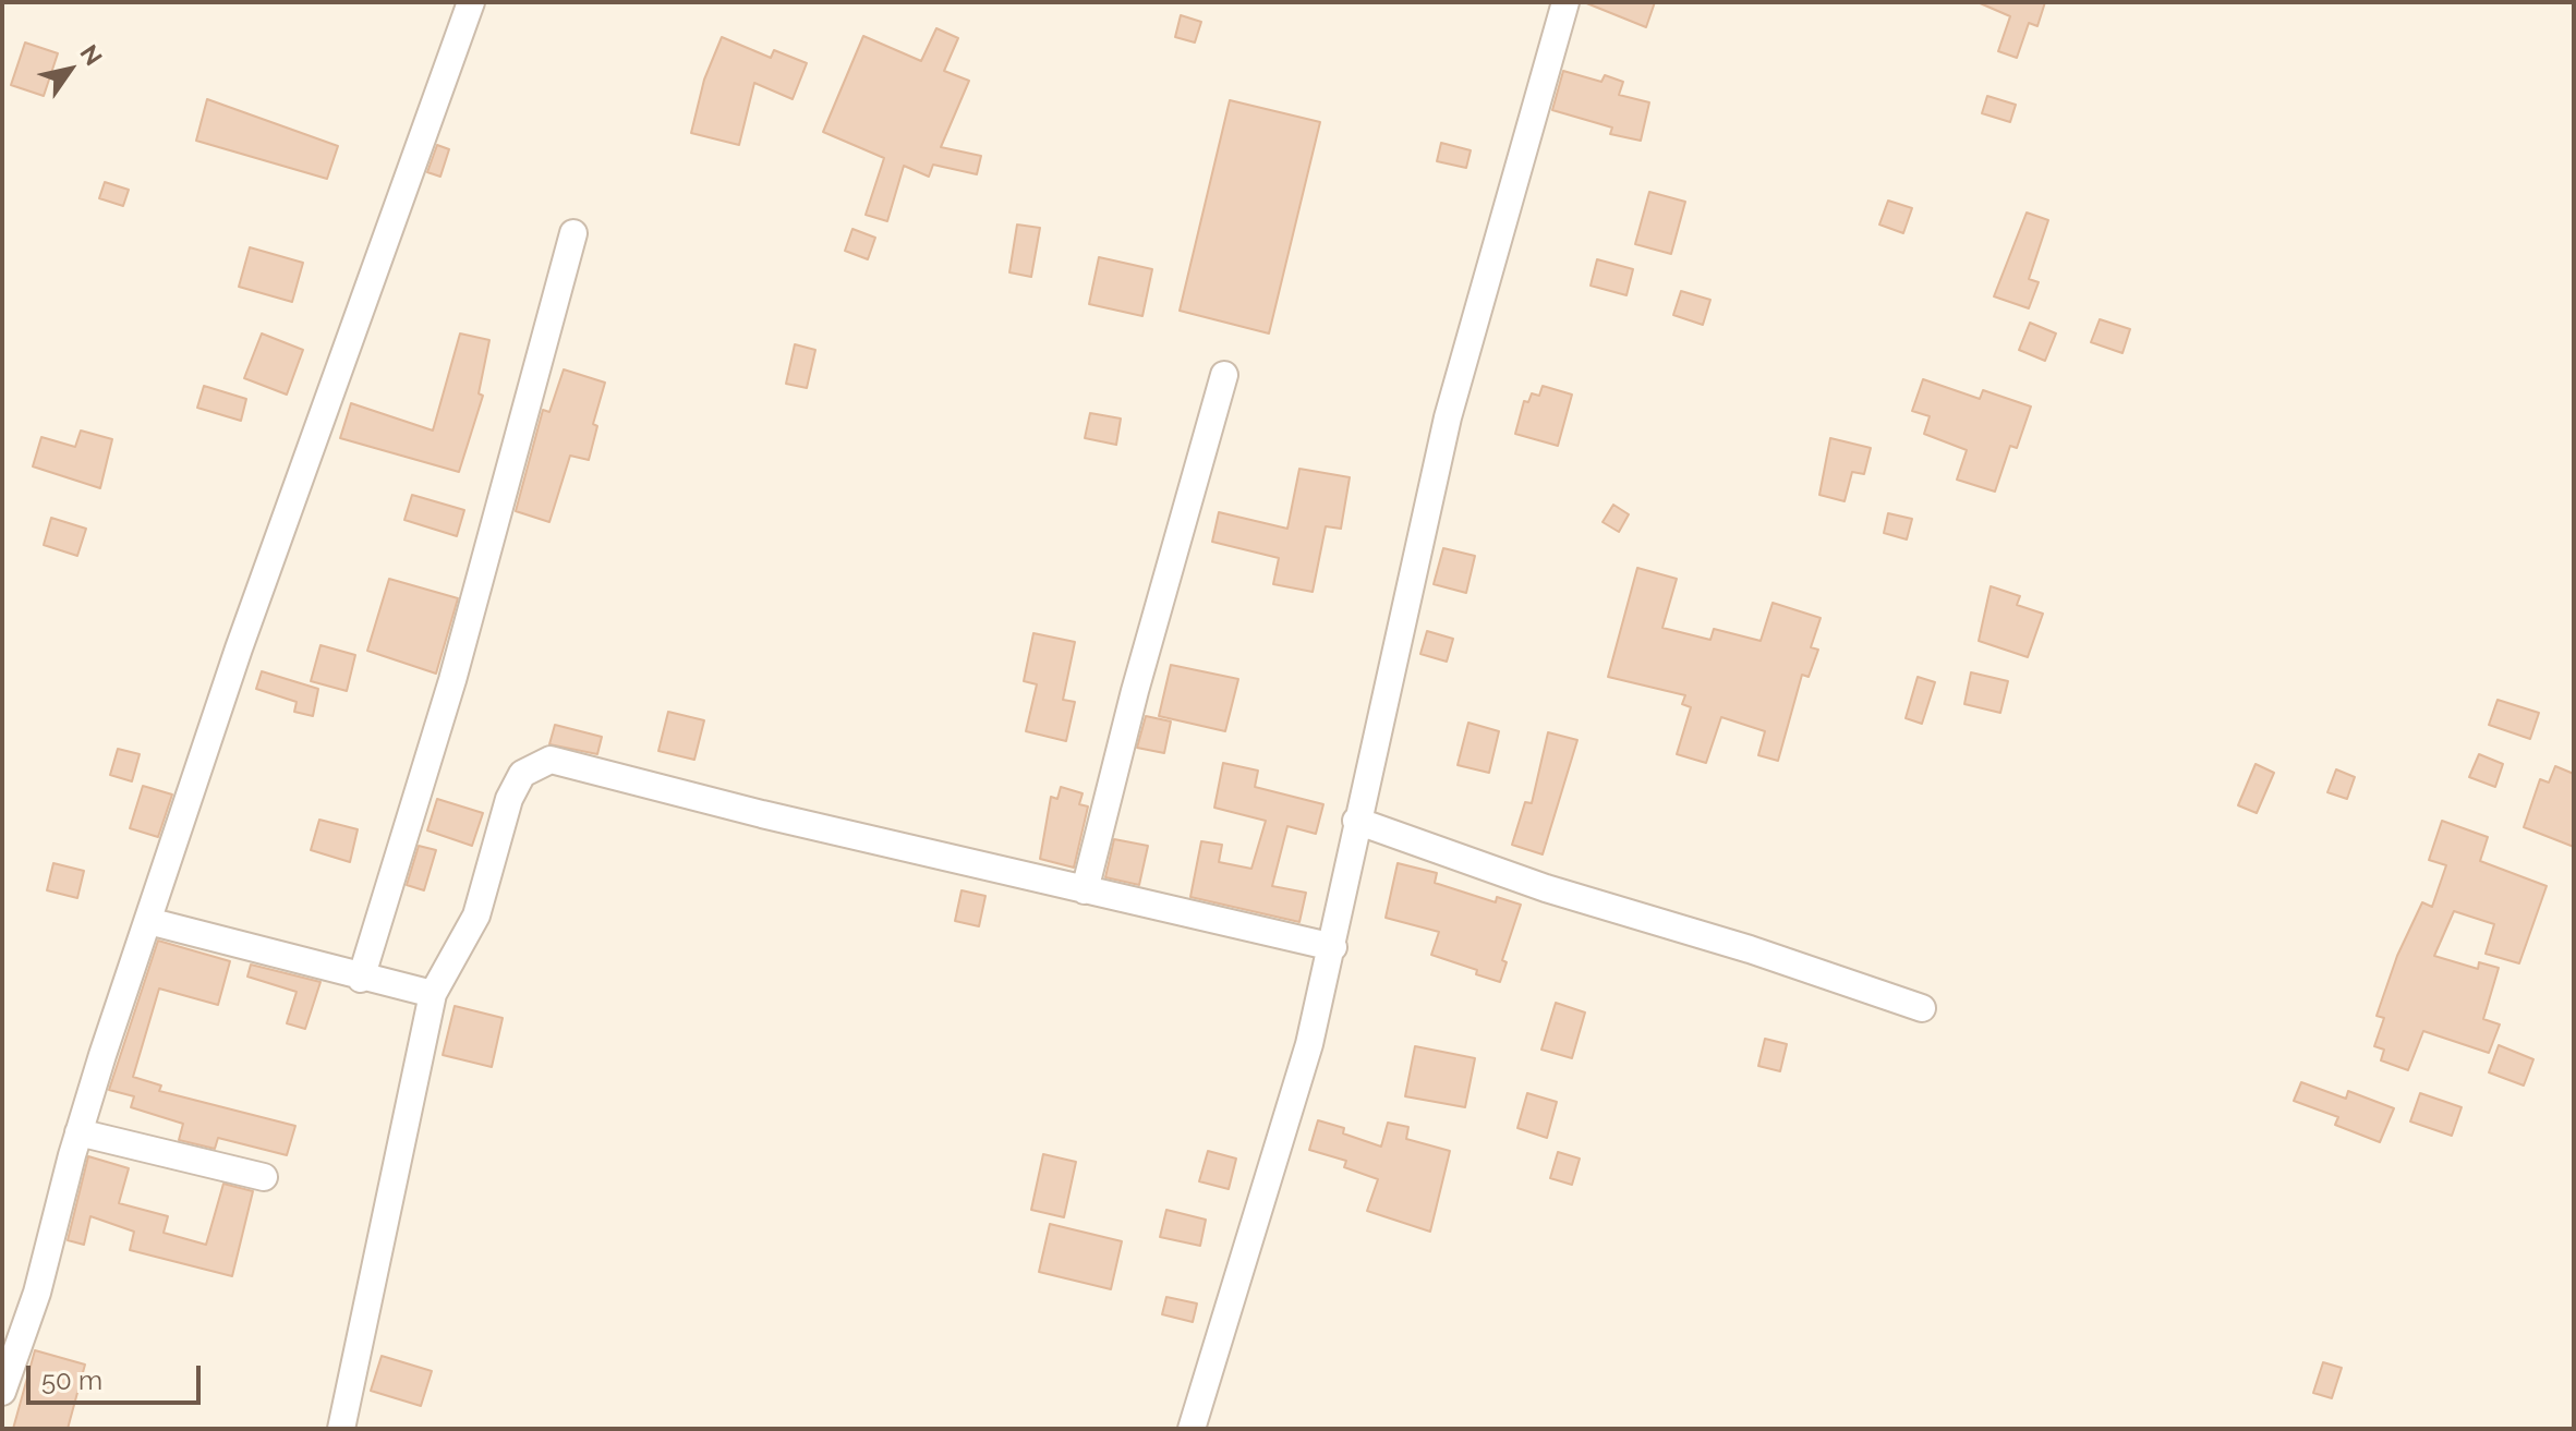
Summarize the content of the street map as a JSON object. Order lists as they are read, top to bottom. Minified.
{"scale_bar":"50 m","north":"top right"}
